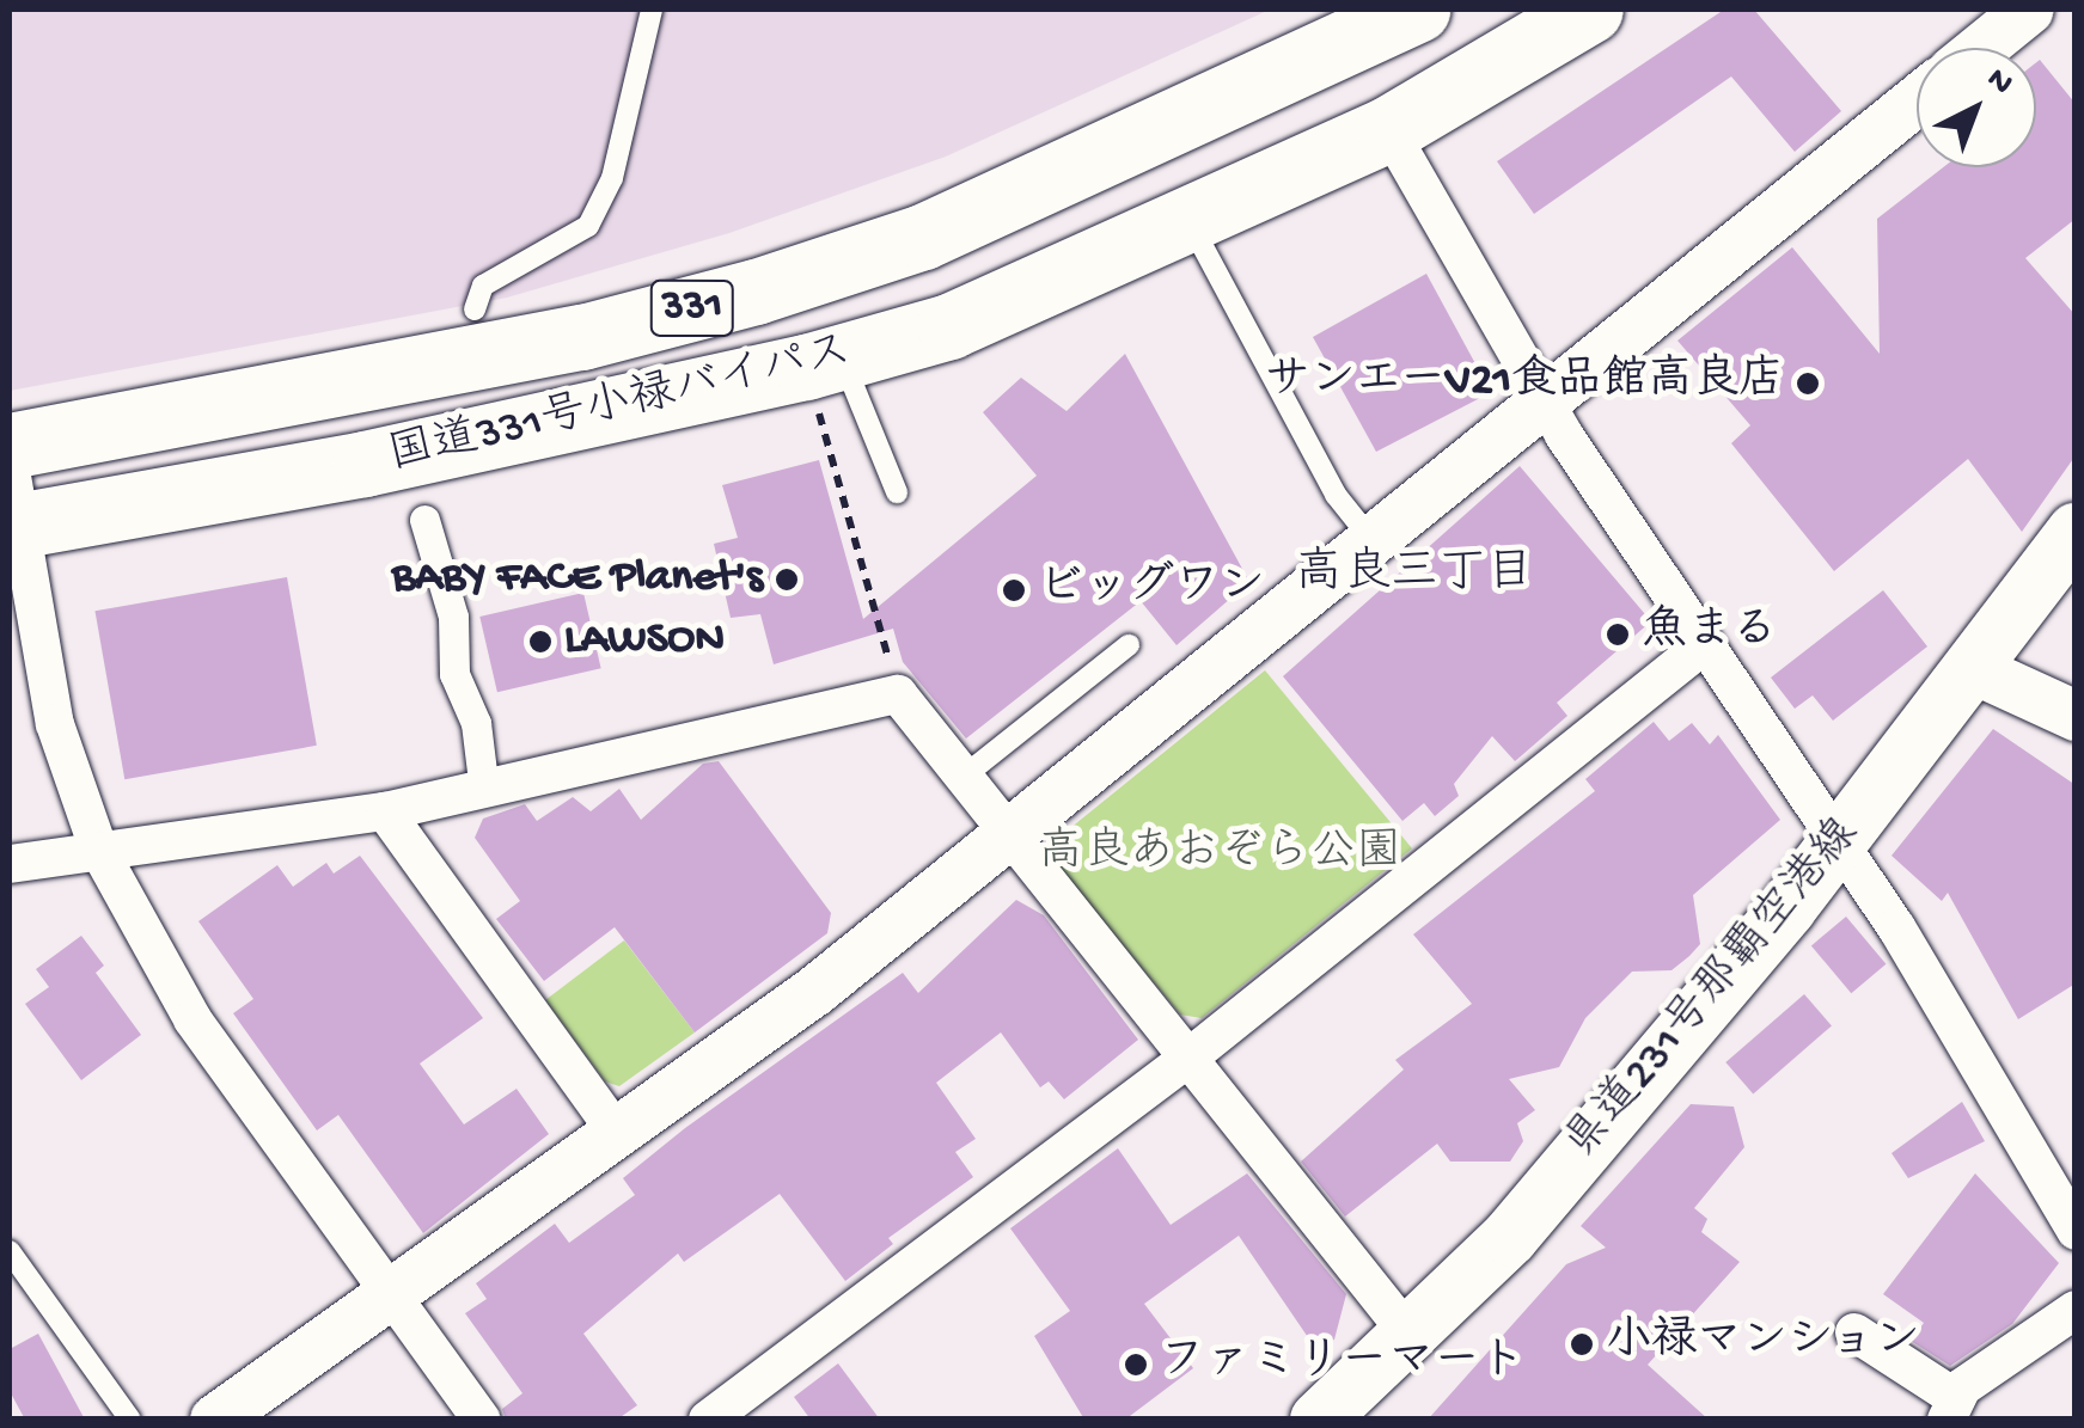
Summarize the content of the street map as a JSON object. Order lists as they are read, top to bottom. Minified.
{"streets":{"highway":["331","国道331号小禄バイパス"],"main road":["県道231号那覇空港線"]},"districts":["高良三丁目"],"parks":["高良あおぞら公園"],"places":["サンエーV21食品館高良店","BABY FACE Planet's","ビッグワン","魚まる","LAWSON","小禄マンション","ファミリーマート"],"north":"top right"}
